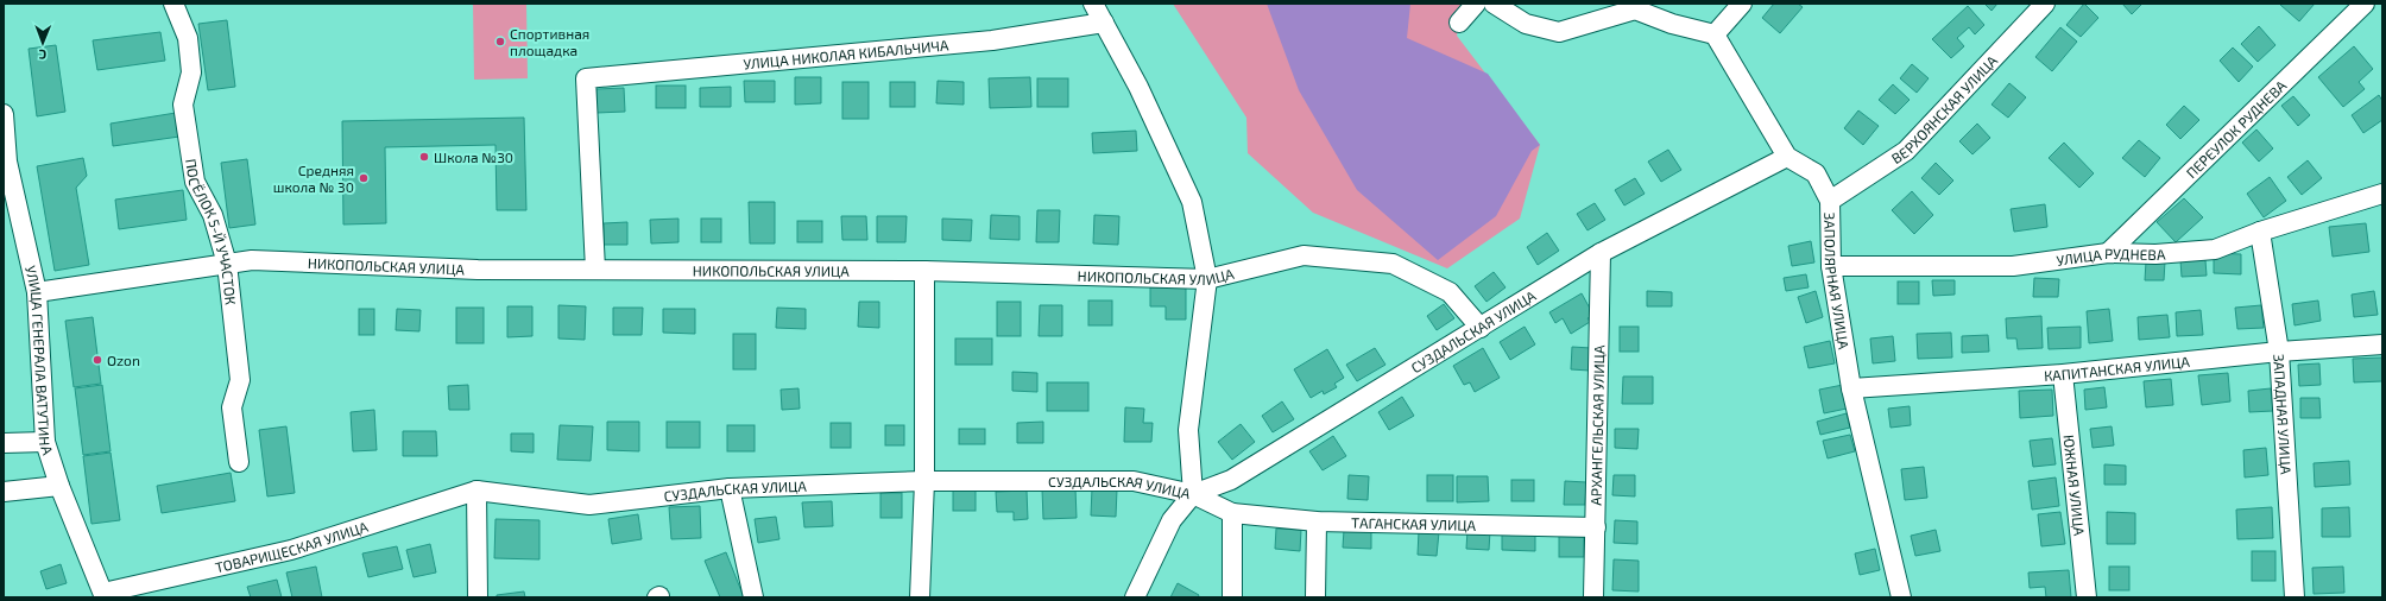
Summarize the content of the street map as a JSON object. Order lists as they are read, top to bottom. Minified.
{"streets":{"street":["УЛИЦА НИКОЛАЯ КИБАЛЬЧИЧА","ВЕРХОЯНСКАЯ УЛИЦА","ПЕРЕУЛОК РУДНЕВА","ПОСЁЛОК 5-Й УЧАСТОК","УЛИЦА РУДНЕВА","НИКОПОЛЬСКАЯ УЛИЦА","ЗАПОЛЯРНАЯ УЛИЦА","СУЗДАЛЬСКАЯ УЛИЦА","УЛИЦА ГЕНЕРАЛА ВАТУТИНА","КАПИТАНСКАЯ УЛИЦА","ЗАПАДНАЯ УЛИЦА","АРХАНГЕЛЬСКАЯ УЛИЦА","ЮЖНАЯ УЛИЦА","ТАГАНСКАЯ УЛИЦА","ТОВАРИЩЕСКАЯ УЛИЦА"]},"crossings":[["УЛИЦА НИКОЛАЯ КИБАЛЬЧИЧА","НИКОПОЛЬСКАЯ УЛИЦА"],["ВЕРХОЯНСКАЯ УЛИЦА","ЗАПОЛЯРНАЯ УЛИЦА"],["ПЕРЕУЛОК РУДНЕВА","УЛИЦА РУДНЕВА"],["ПОСЁЛОК 5-Й УЧАСТОК","НИКОПОЛЬСКАЯ УЛИЦА"],["УЛИЦА РУДНЕВА","ЗАПОЛЯРНАЯ УЛИЦА"],["УЛИЦА РУДНЕВА","ЗАПАДНАЯ УЛИЦА"],["НИКОПОЛЬСКАЯ УЛИЦА","СУЗДАЛЬСКАЯ УЛИЦА"],["НИКОПОЛЬСКАЯ УЛИЦА","УЛИЦА ГЕНЕРАЛА ВАТУТИНА"],["ЗАПОЛЯРНАЯ УЛИЦА","СУЗДАЛЬСКАЯ УЛИЦА"],["ЗАПОЛЯРНАЯ УЛИЦА","КАПИТАНСКАЯ УЛИЦА"],["СУЗДАЛЬСКАЯ УЛИЦА","АРХАНГЕЛЬСКАЯ УЛИЦА"],["СУЗДАЛЬСКАЯ УЛИЦА","ТАГАНСКАЯ УЛИЦА"],["СУЗДАЛЬСКАЯ УЛИЦА","ТОВАРИЩЕСКАЯ УЛИЦА"],["УЛИЦА ГЕНЕРАЛА ВАТУТИНА","ТОВАРИЩЕСКАЯ УЛИЦА"],["КАПИТАНСКАЯ УЛИЦА","ЗАПАДНАЯ УЛИЦА"],["КАПИТАНСКАЯ УЛИЦА","ЮЖНАЯ УЛИЦА"],["АРХАНГЕЛЬСКАЯ УЛИЦА","ТАГАНСКАЯ УЛИЦА"]],"places":["Спортивная площадка","Школа №30","Средняя школа № 30","Ozon"],"north":"bottom"}
